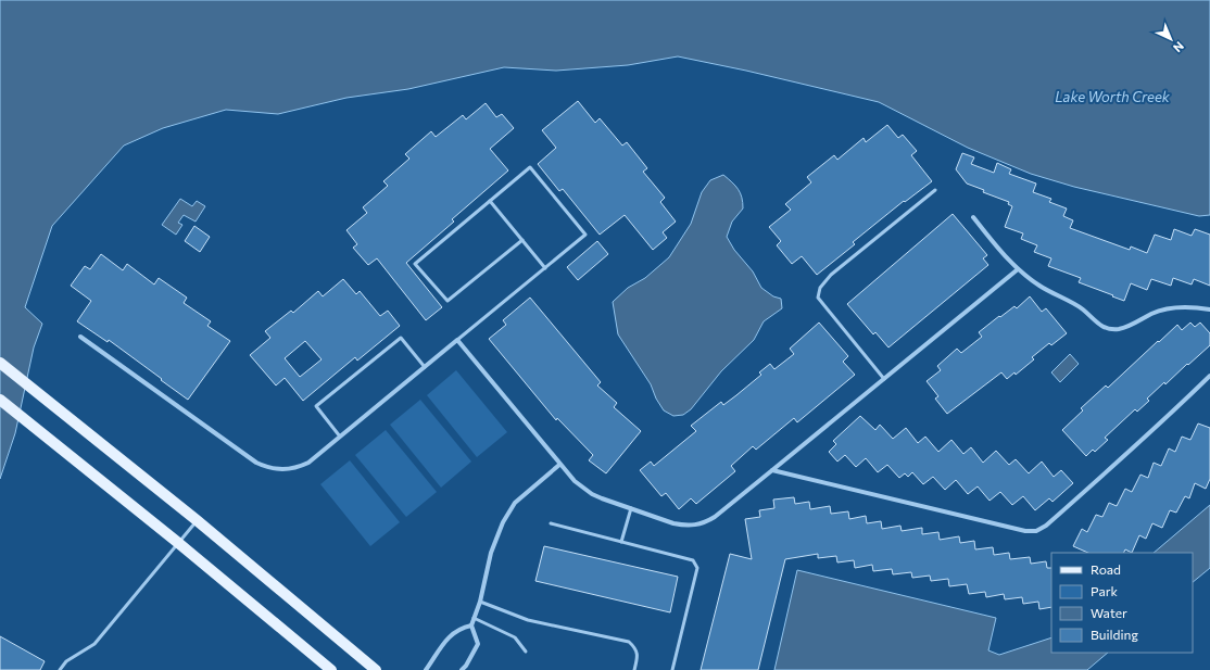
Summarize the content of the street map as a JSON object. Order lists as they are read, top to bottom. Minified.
{"water":["Lake Worth Creek"],"legend":["Road","Park","Water","Building"],"north":"bottom right"}
